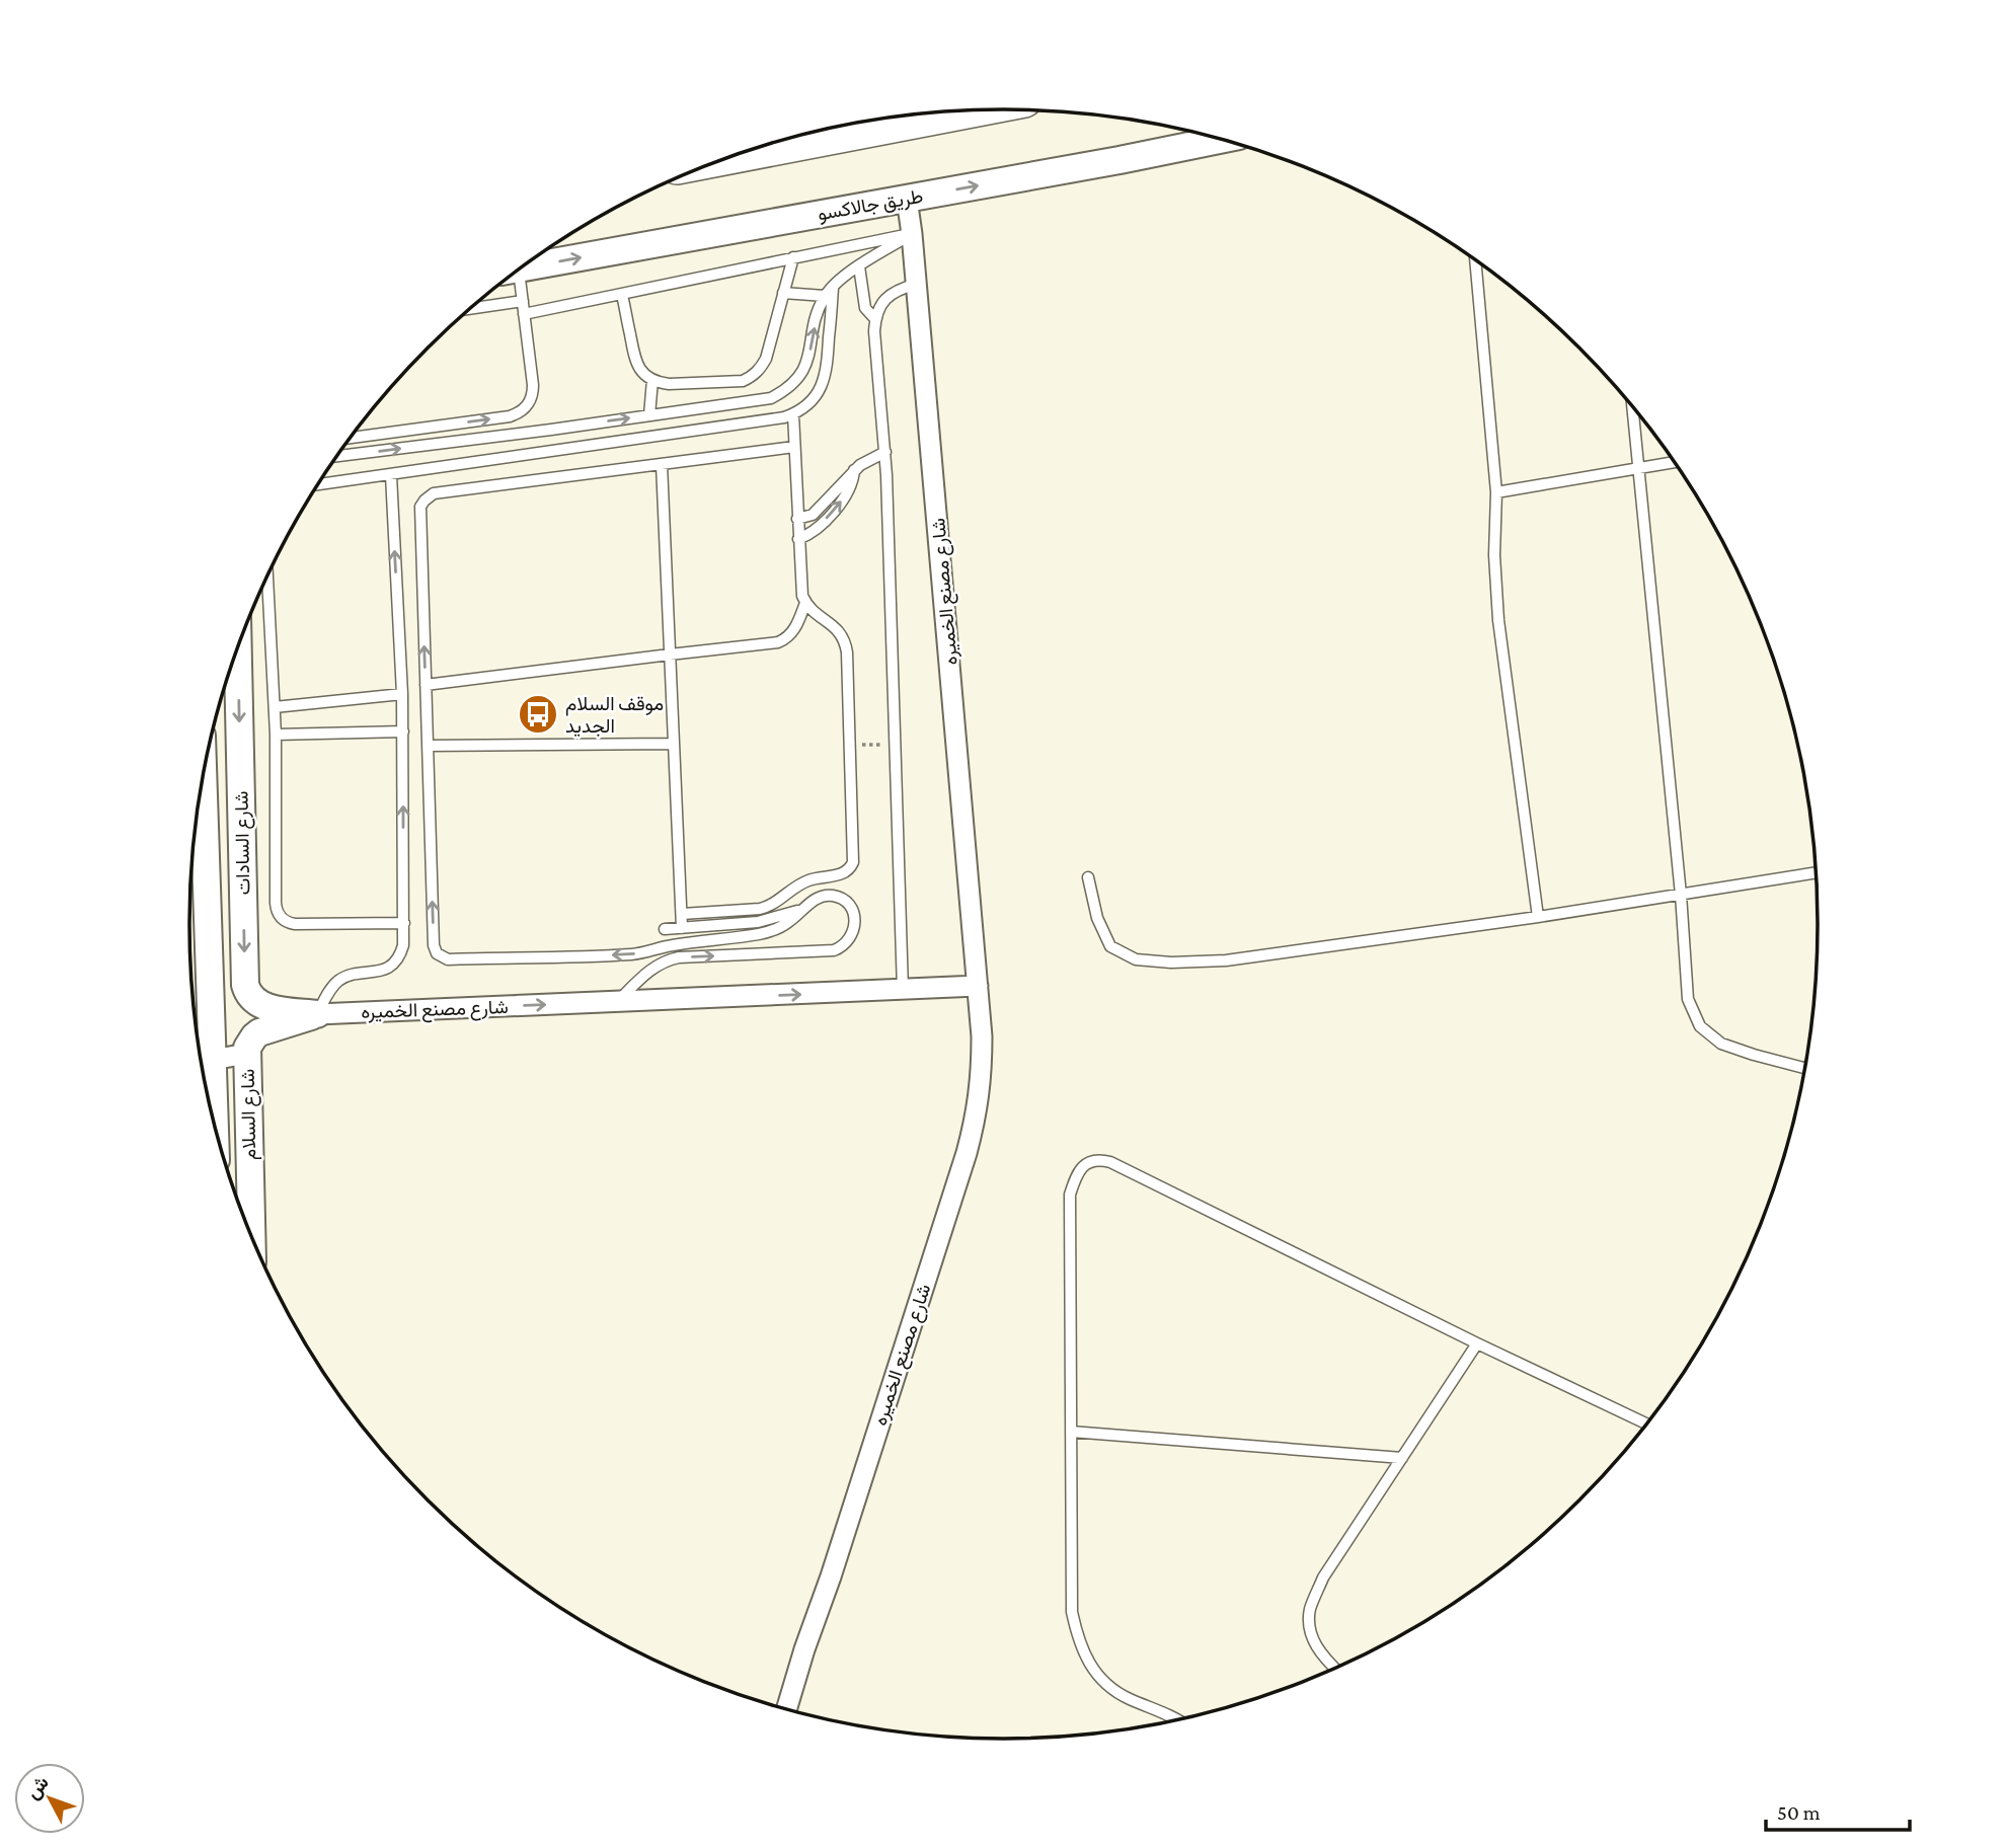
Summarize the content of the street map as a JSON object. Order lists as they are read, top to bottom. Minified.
{"streets":{"street":["طريق جالاكسو","شارع مصنع الخميره","شارع السادات","شارع السلام"]},"crossings":[["طريق جالاكسو","شارع مصنع الخميره"],["شارع مصنع الخميره","شارع السادات"],["شارع مصنع الخميره","شارع السلام"],["شارع السادات","شارع السلام"]],"one_way":["طريق جالاكسو","شارع السادات"],"places":{"bus stop":["موقف السلام الجديد"]},"scale_bar":"50 m","north":"top left"}
